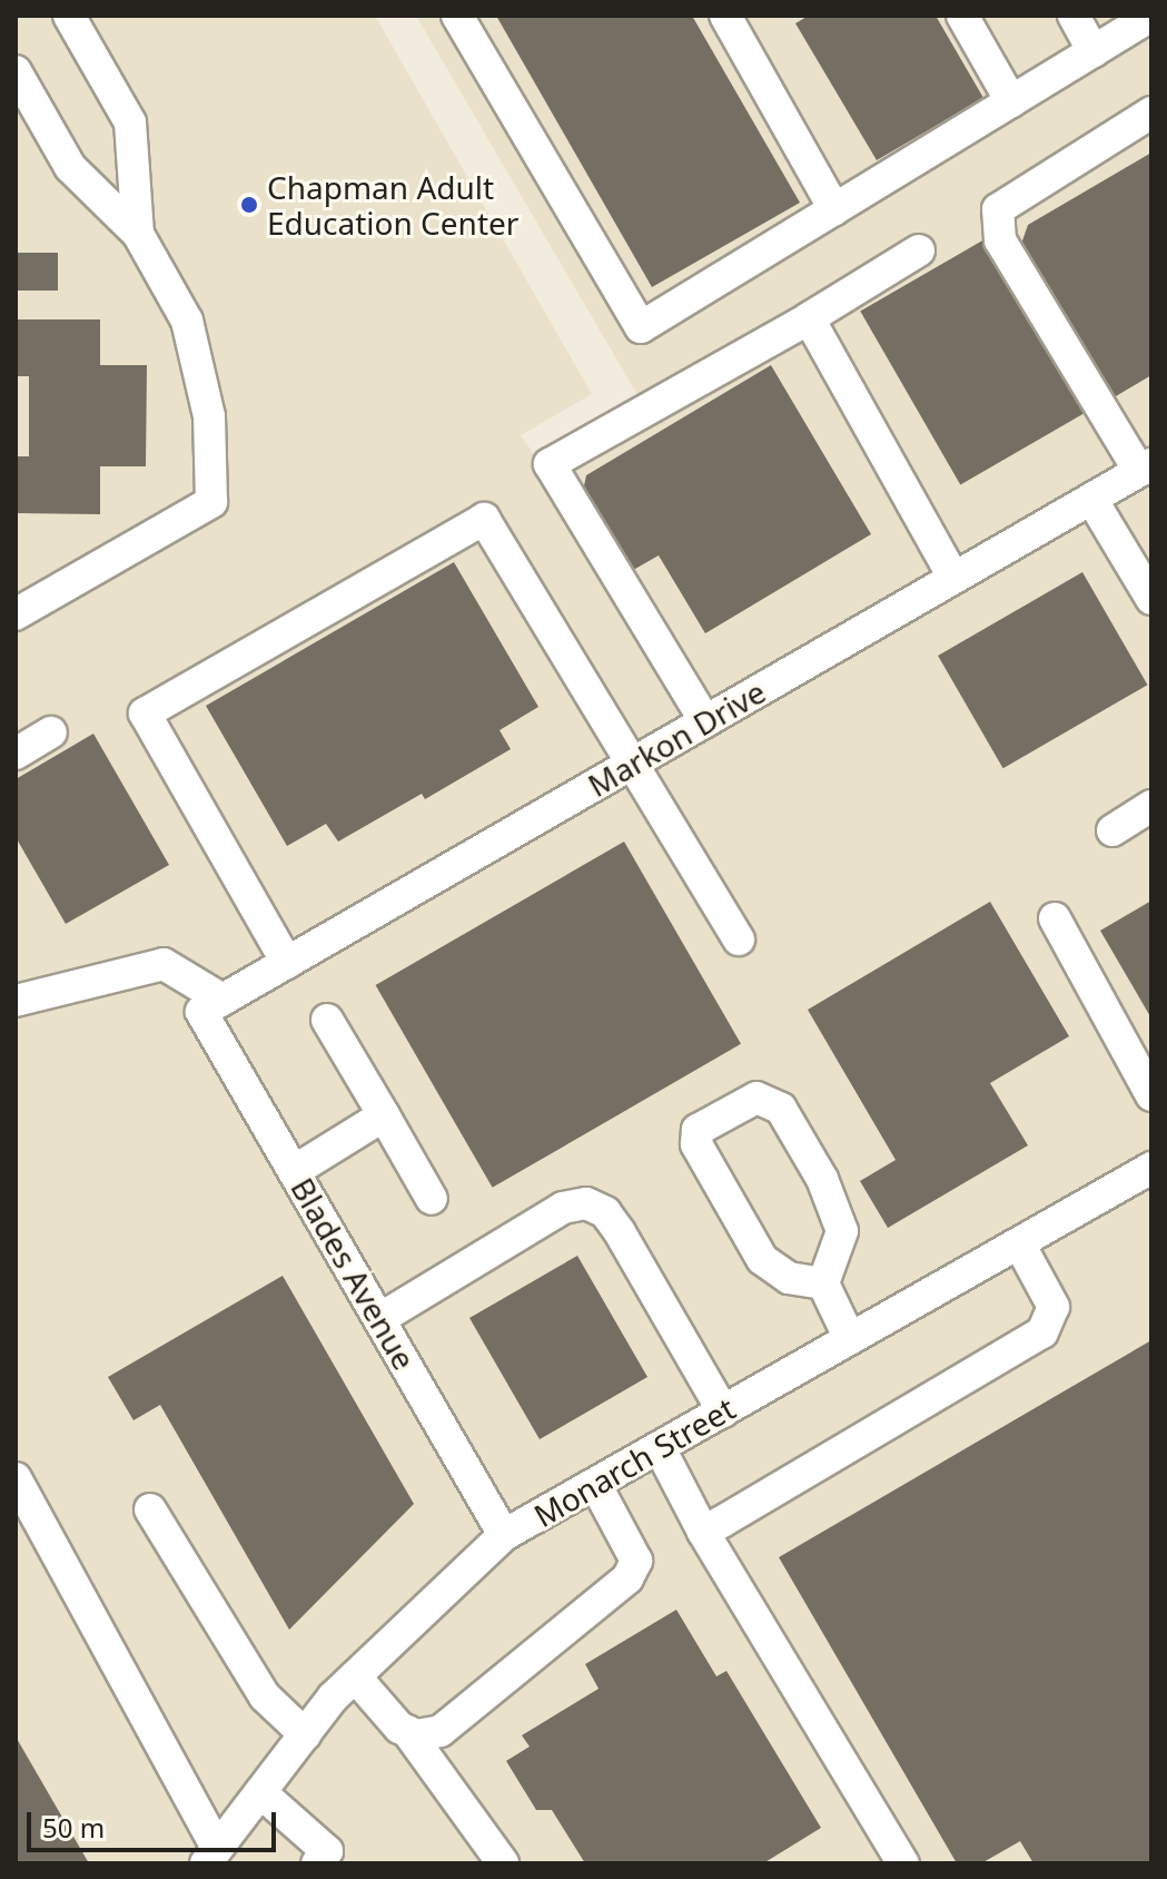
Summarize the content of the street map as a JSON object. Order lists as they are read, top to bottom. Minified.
{"streets":{"street":["Markon Drive","Blades Avenue","Monarch Street"]},"crossings":[["Markon Drive","Blades Avenue"],["Blades Avenue","Monarch Street"]],"places":["Chapman Adult Education Center"],"scale_bar":"50 m"}
